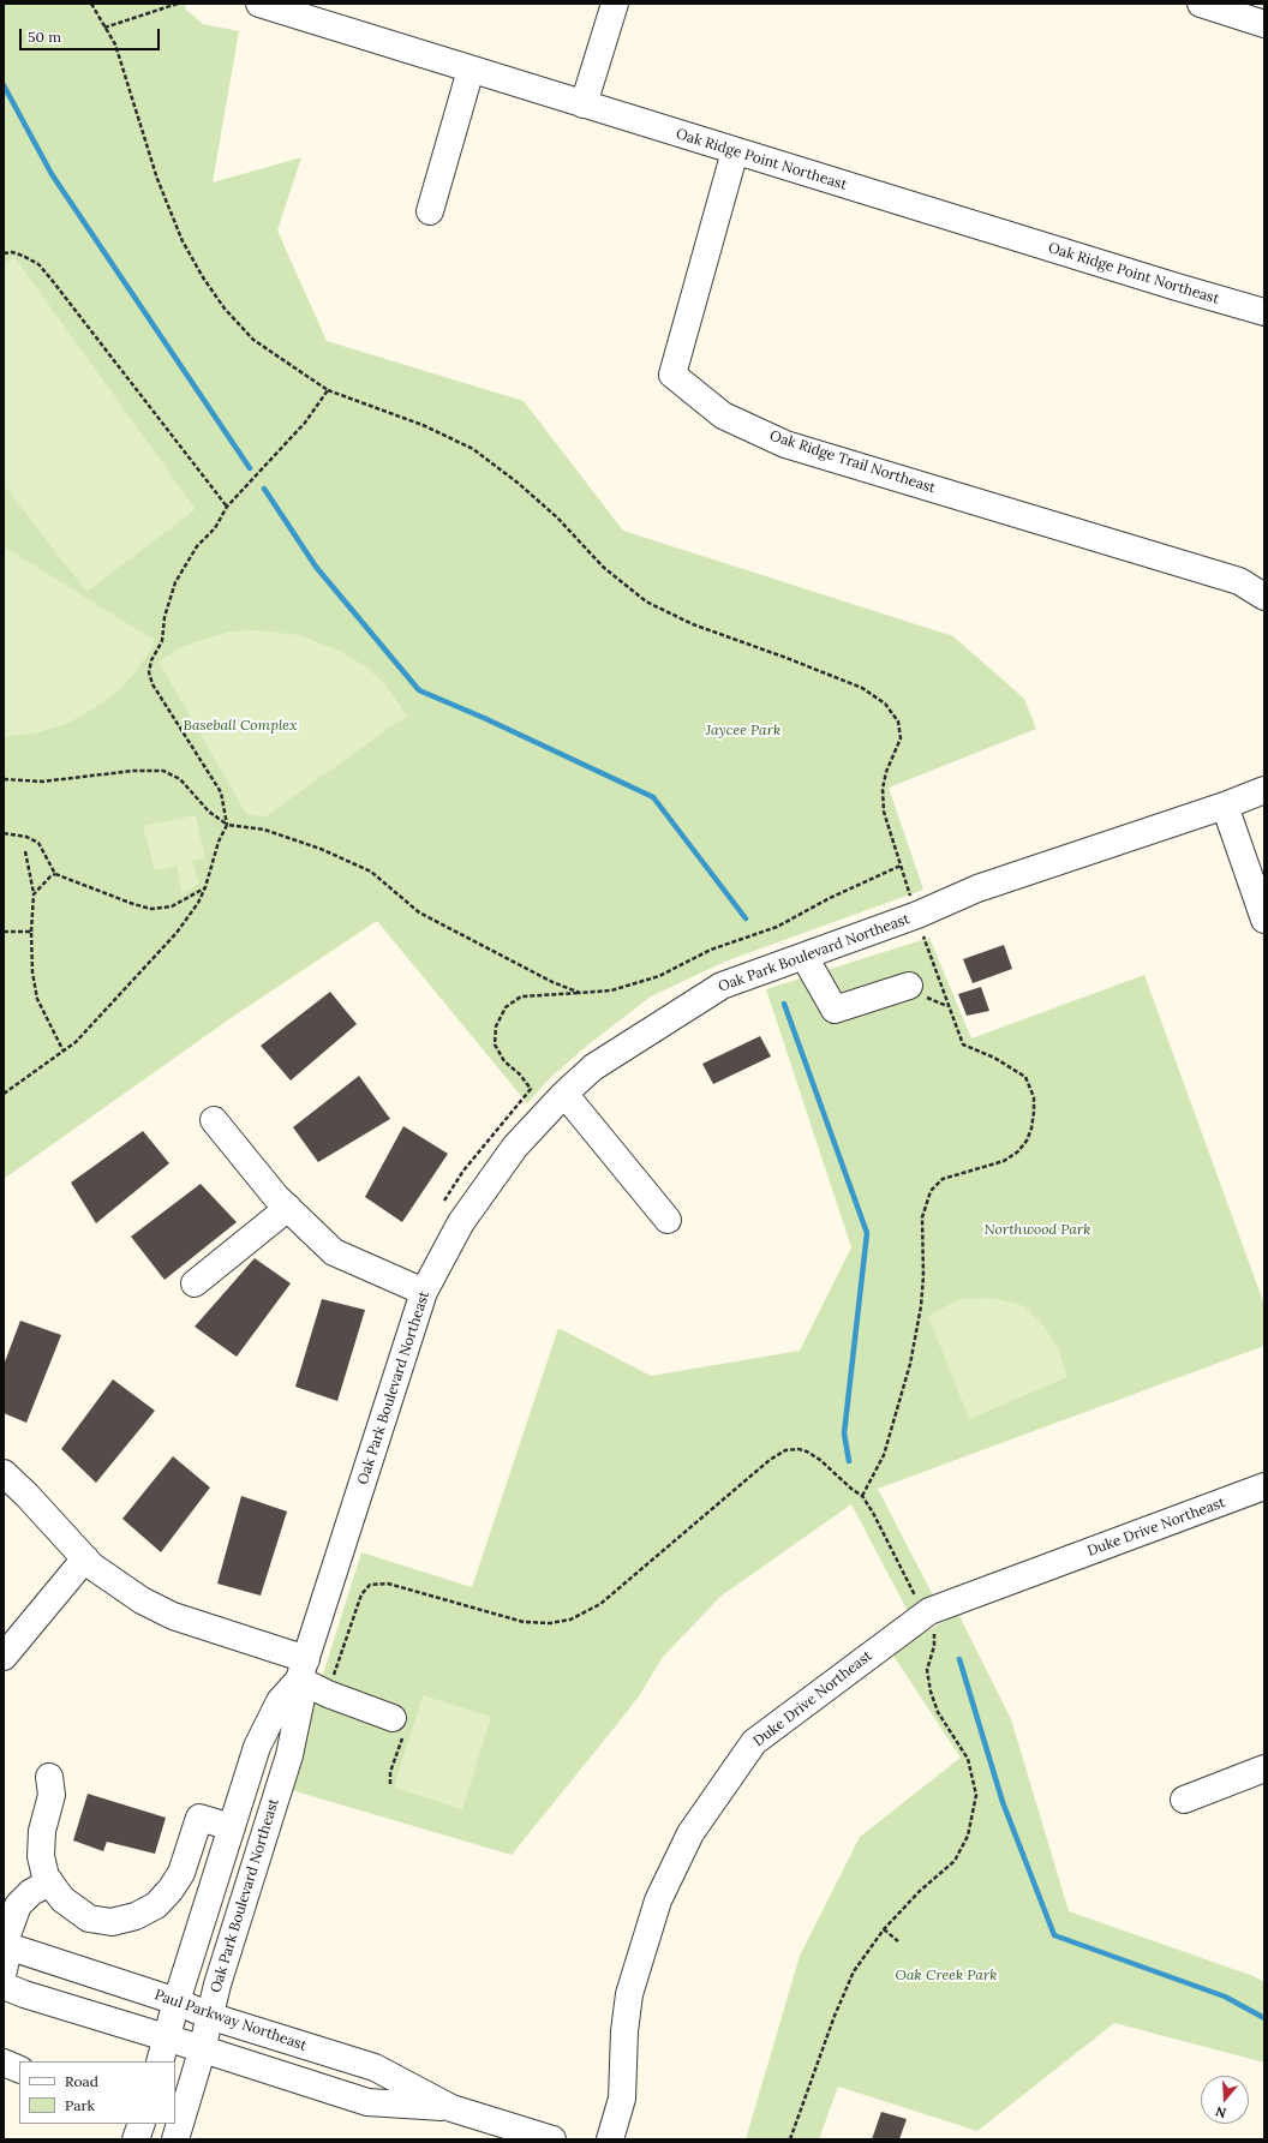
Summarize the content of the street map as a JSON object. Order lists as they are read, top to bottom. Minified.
{"streets":{"street":["Oak Ridge Point Northeast","Oak Ridge Trail Northeast","Oak Park Boulevard Northeast","Duke Drive Northeast","Paul Parkway Northeast"]},"crossings":[["Oak Ridge Point Northeast","Oak Ridge Trail Northeast"],["Oak Park Boulevard Northeast","Paul Parkway Northeast"]],"parks":["Baseball Complex","Jaycee Park","Northwood Park","Oak Creek Park"],"legend":["Road","Park"],"scale_bar":"50 m","north":"bottom"}
